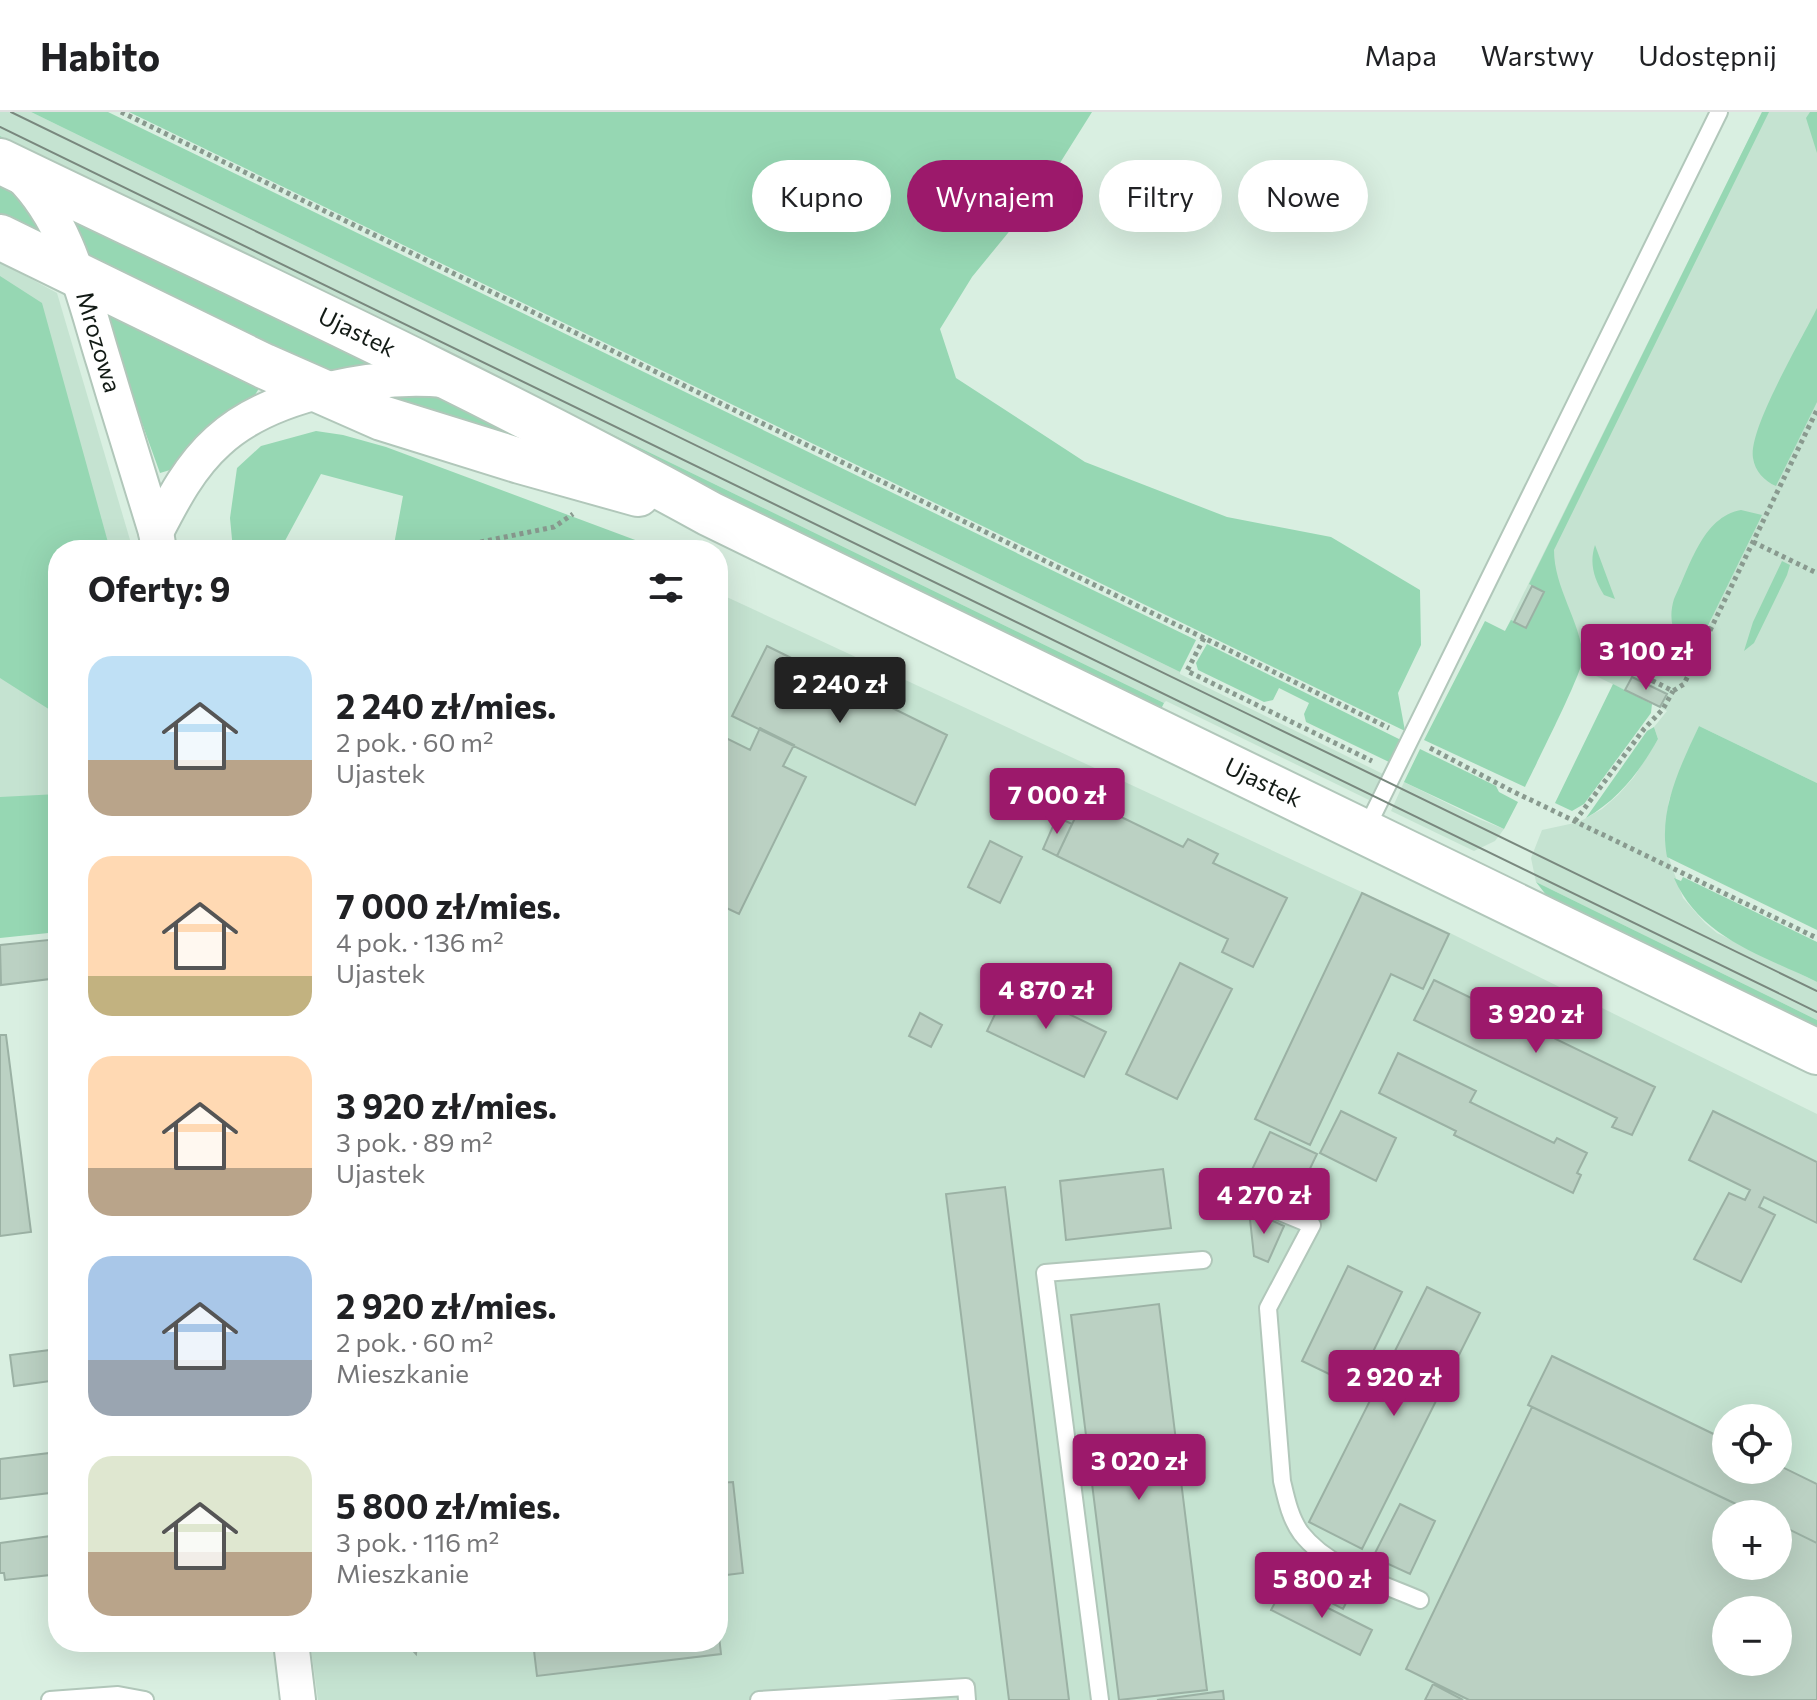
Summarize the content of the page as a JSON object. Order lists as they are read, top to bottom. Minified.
{"streets":{"street":["Ujastek","Mrozowa"]},"crossings":[["Ujastek","Mrozowa"]],"page":{"header":"Habito","nav":["Mapa","Warstwy","Udostępnij"],"chip":["Kupno","Wynajem","Filtry","Nowe"],"heading":"Oferty: 9","price":["3 100 zł","2 240 zł","7 000 zł","4 870 zł","3 920 zł","4 270 zł","2 920 zł","3 020 zł","5 800 zł"],"list":[{"name":"2 240 zł/mies.","note":"2 pok. · 60 m² · Ujastek"},{"name":"7 000 zł/mies.","note":"4 pok. · 136 m² · Ujastek"},{"name":"3 920 zł/mies.","note":"3 pok. · 89 m² · Ujastek"},{"name":"2 920 zł/mies.","note":"2 pok. · 60 m² · Mieszkanie"},{"name":"5 800 zł/mies.","note":"3 pok. · 116 m² · Mieszkanie"}],"map_buttons":["+","−"]}}
